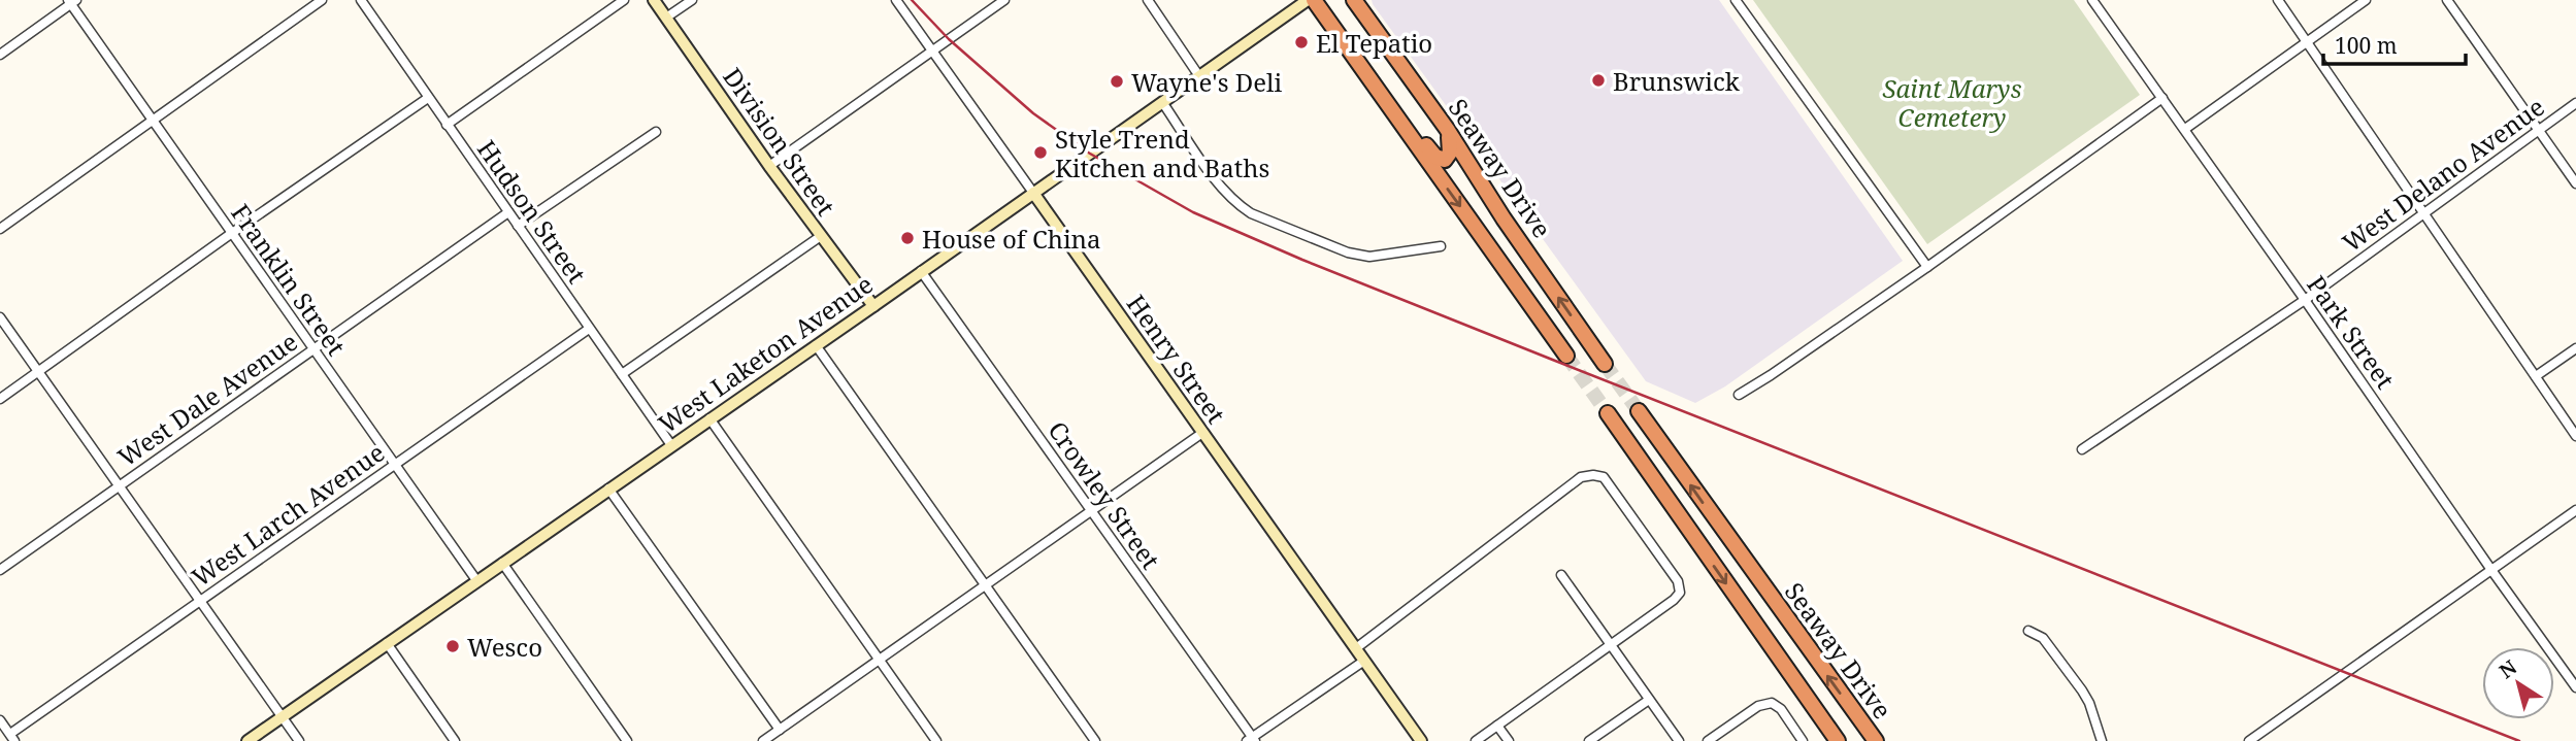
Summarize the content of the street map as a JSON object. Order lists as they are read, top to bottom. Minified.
{"streets":{"highway":["Seaway Drive"],"main road":["Division Street","West Laketon Avenue","Henry Street"],"street":["West Delano Avenue","Hudson Street","Franklin Street","Park Street","West Dale Avenue","Crowley Street","West Larch Avenue"]},"crossings":[["Division Street","West Laketon Avenue"],["West Delano Avenue","Park Street"],["Hudson Street","West Laketon Avenue"],["Hudson Street","West Dale Avenue"],["Hudson Street","West Larch Avenue"],["Franklin Street","West Laketon Avenue"],["Franklin Street","West Dale Avenue"],["Franklin Street","West Larch Avenue"],["West Laketon Avenue","Henry Street"],["West Laketon Avenue","Crowley Street"]],"parks":["Saint Marys Cemetery"],"places":["El Tepatio","Brunswick","Wayne's Deli","Style Trend Kitchen and Baths","House of China","Wesco"],"scale_bar":"100 m","north":"top left"}
